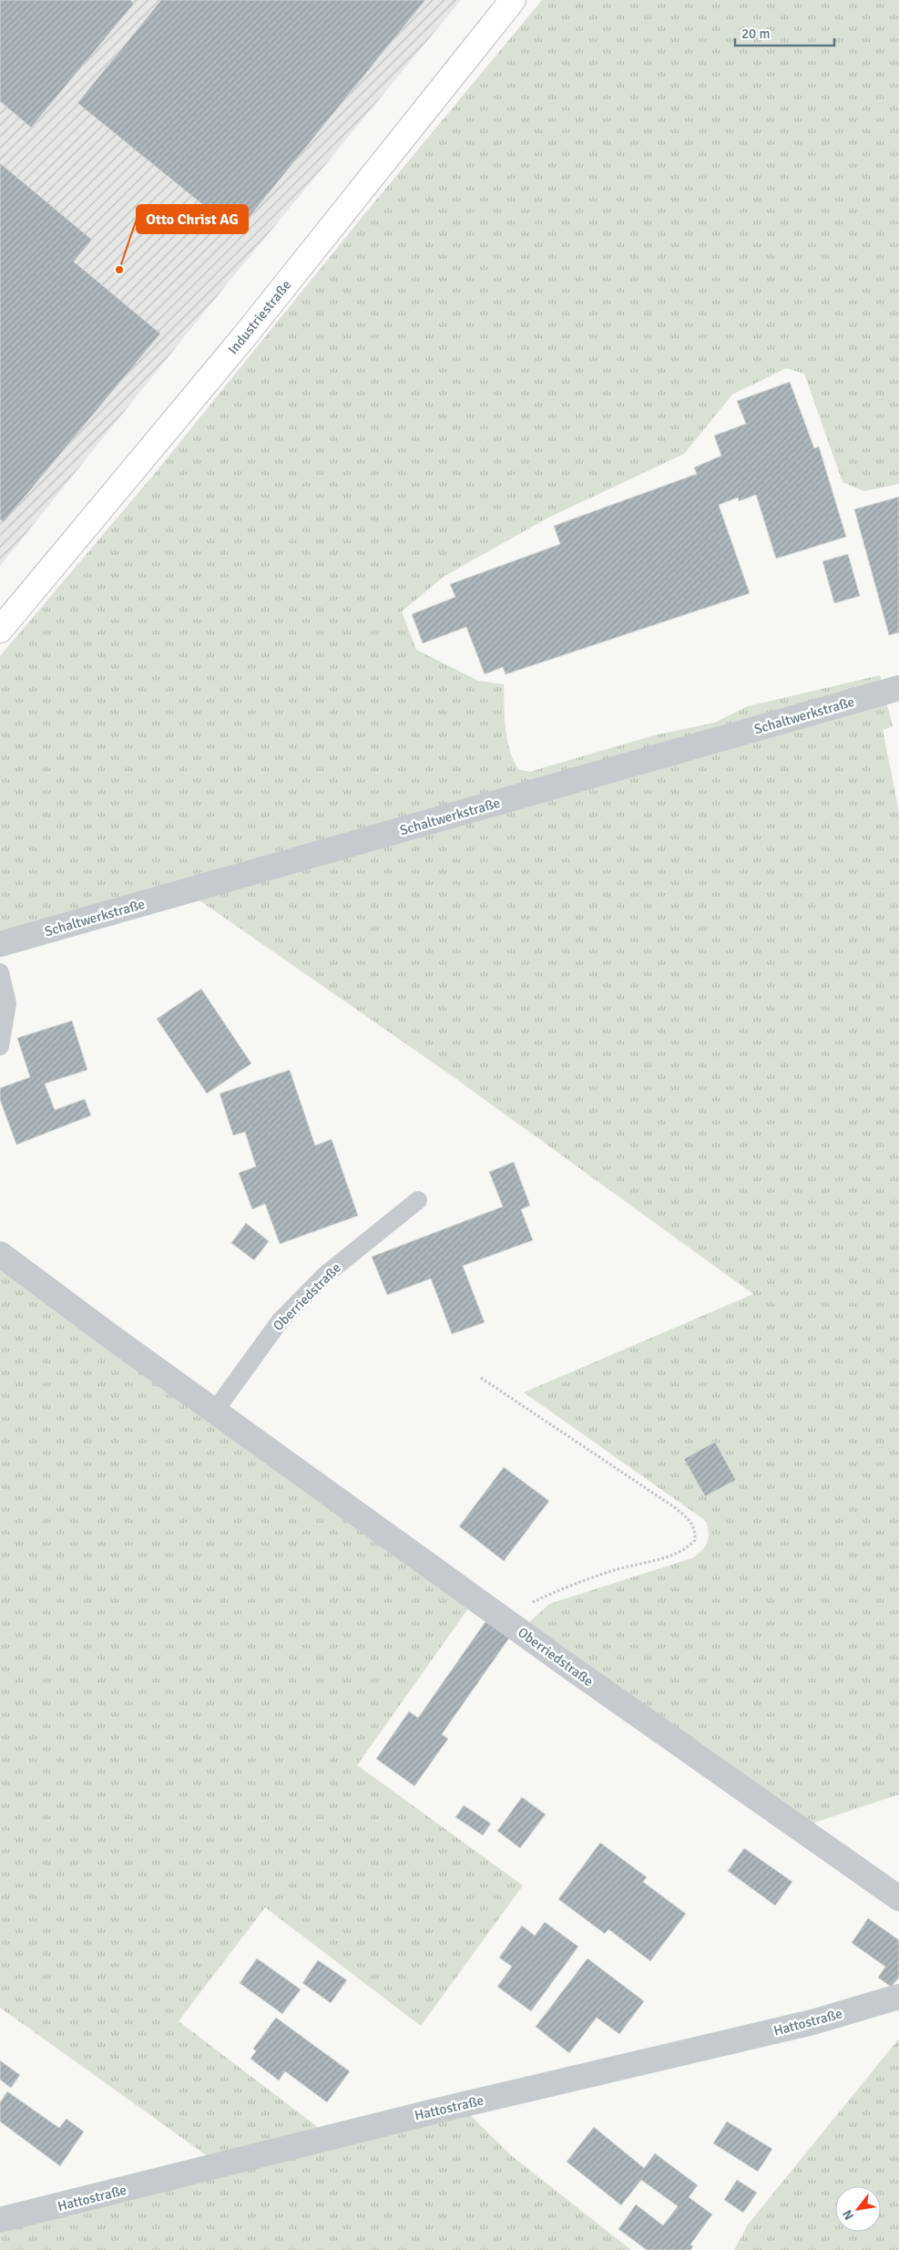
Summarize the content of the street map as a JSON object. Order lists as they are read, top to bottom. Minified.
{"streets":{"street":["Industriestraße","Schaltwerkstraße","Oberriedstraße","Hattostraße"]},"places":["Otto Christ AG"],"scale_bar":"20 m","north":"bottom left"}
